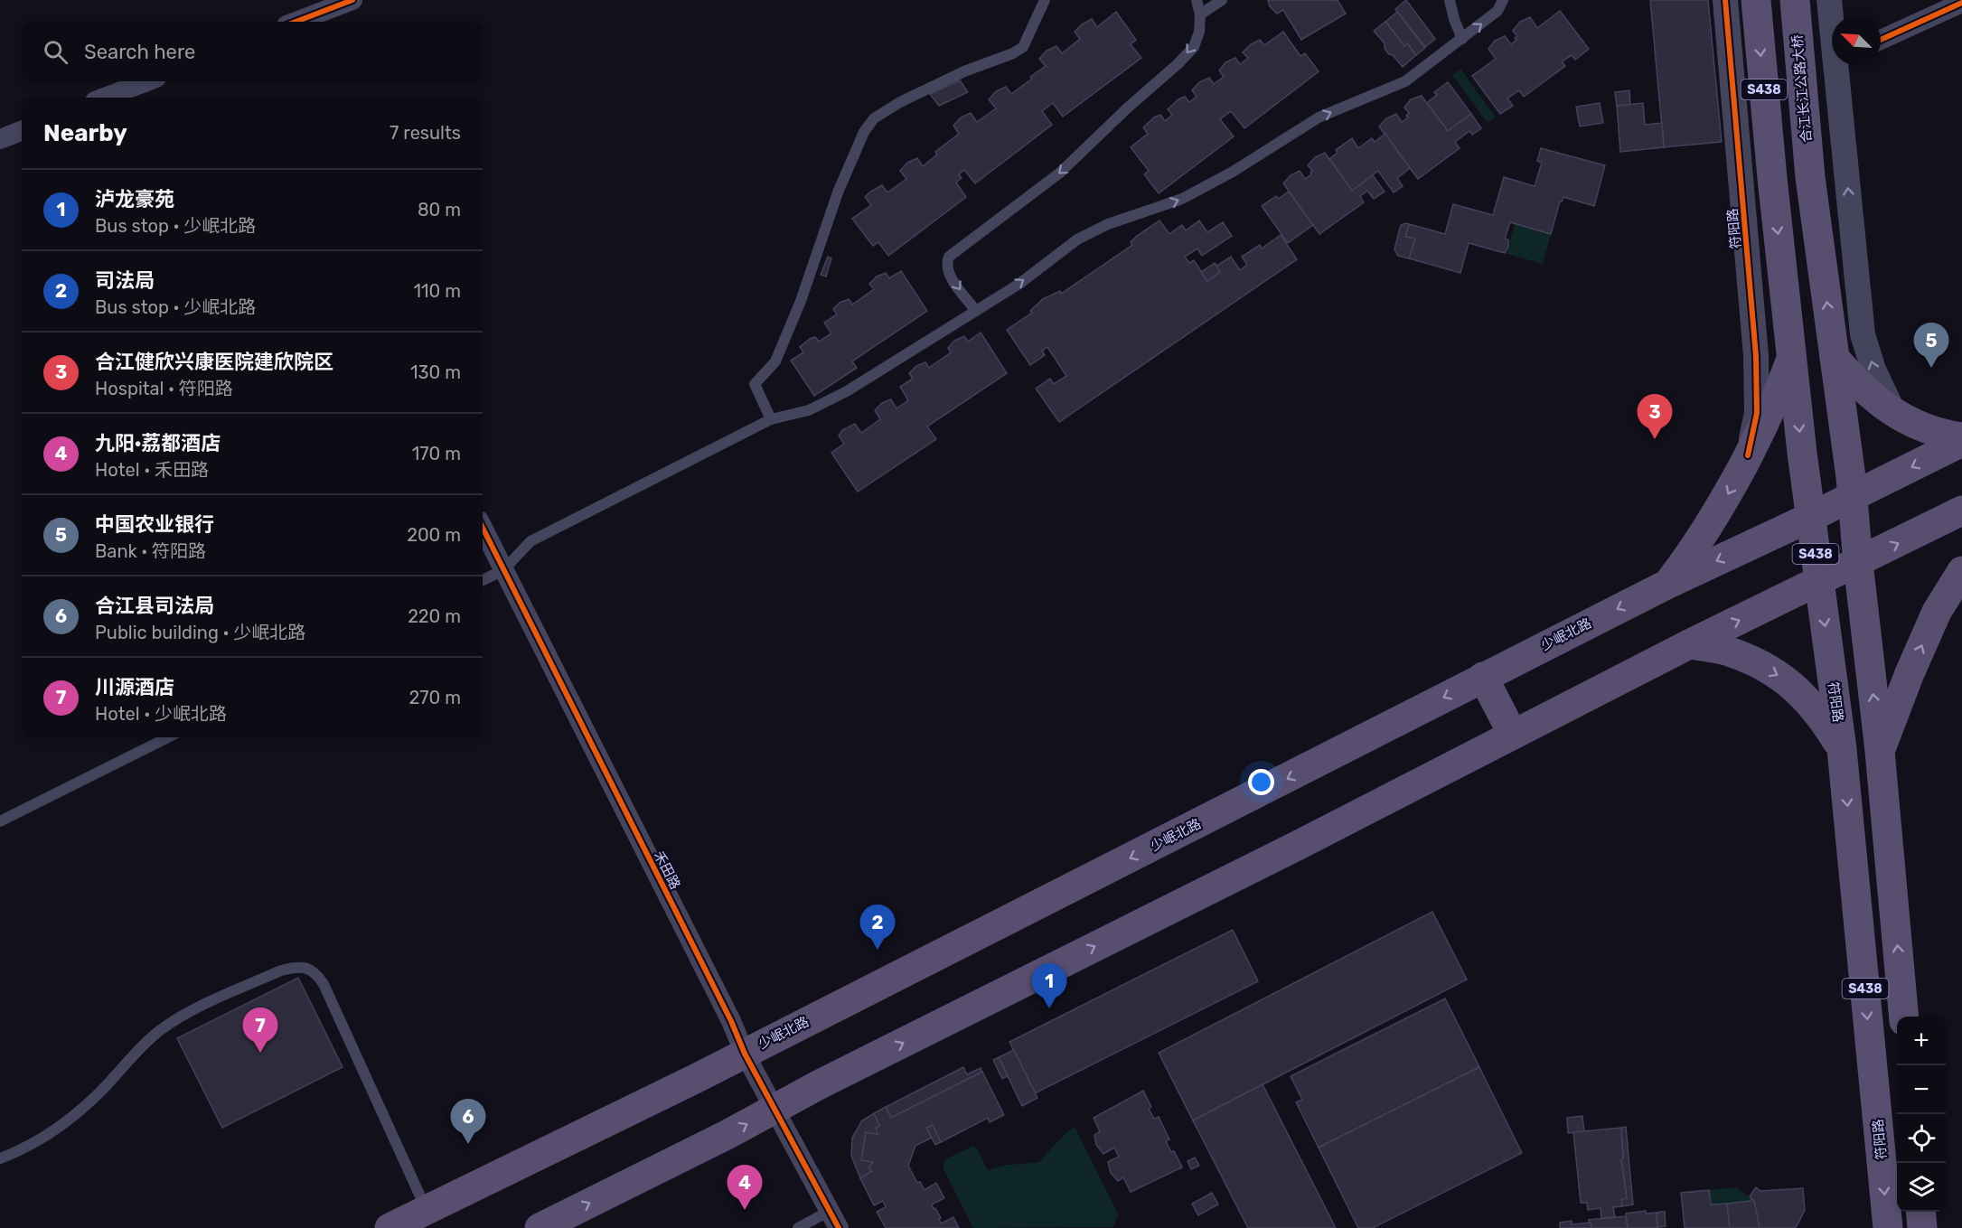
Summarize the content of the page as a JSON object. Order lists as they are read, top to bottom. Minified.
{"streets":{"main road":["合江长江公路大桥","S438","符阳路","少岷北路"],"street":["禾田路"]},"crossings":[["合江长江公路大桥","S438"],["S438","少岷北路"],["符阳路","少岷北路"],["少岷北路","禾田路"]],"one_way":["合江长江公路大桥"],"north":"top left","page":{"search":"Search here","heading":["Nearby","7 results"],"list":[{"mark":"1","name":"泸龙豪苑","note":"Bus stop · 少岷北路","value":"80 m"},{"mark":"2","name":"司法局","note":"Bus stop · 少岷北路","value":"110 m"},{"mark":"3","name":"合江健欣兴康医院建欣院区","note":"Hospital · 符阳路","value":"130 m"},{"mark":"4","name":"九阳·荔都酒店","note":"Hotel · 禾田路","value":"170 m"},{"mark":"5","name":"中国农业银行","note":"Bank · 符阳路","value":"200 m"},{"mark":"6","name":"合江县司法局","note":"Public building · 少岷北路","value":"220 m"},{"mark":"7","name":"川源酒店","note":"Hotel · 少岷北路","value":"270 m"}],"pins":["5","3","2","1","7","6","4"],"map_buttons":["+","−"]}}
